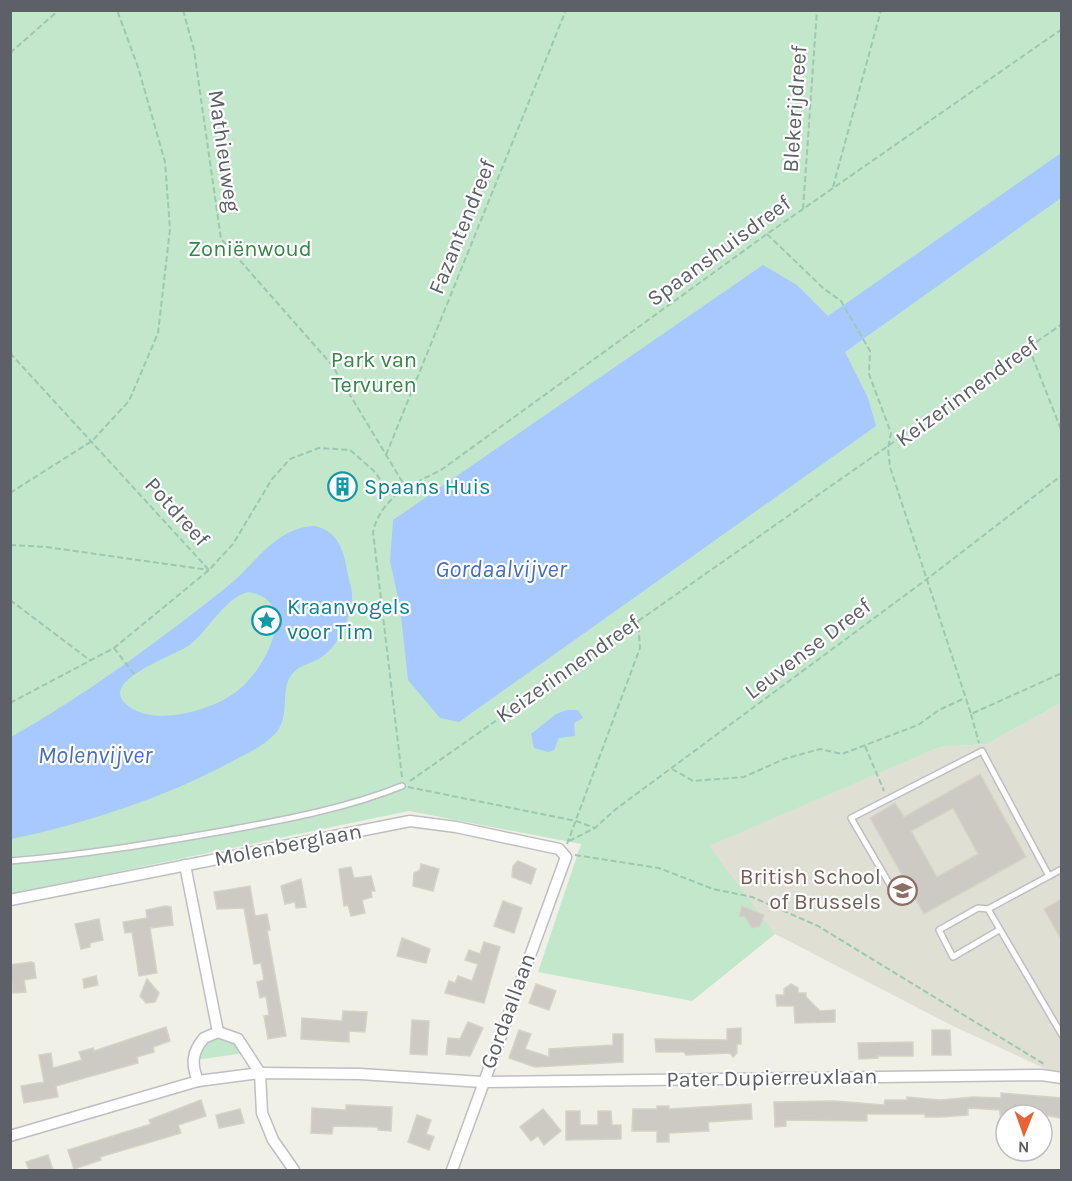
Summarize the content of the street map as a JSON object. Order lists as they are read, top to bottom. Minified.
{"streets":{"street":["Molenberglaan","Gordaallaan","Pater Dupierreuxlaan"],"path":["Blekerijdreef","Mathieuweg","Fazantendreef","Spaanshuisdreef","Keizerinnendreef","Potdreef","Leuvense Dreef"]},"crossings":[["Blekerijdreef","Spaanshuisdreef"],["Mathieuweg","Fazantendreef"],["Mathieuweg","Spaanshuisdreef"],["Molenberglaan","Gordaallaan"],["Gordaallaan","Pater Dupierreuxlaan"]],"water":["Gordaalvijver","Molenvijver"],"parks":["Zoniënwoud","Park van Tervuren"],"places":{"building":["Spaans Huis"],"place":["Kraanvogels voor Tim"],"school or university":["British School of Brussels"]},"north":"bottom"}
